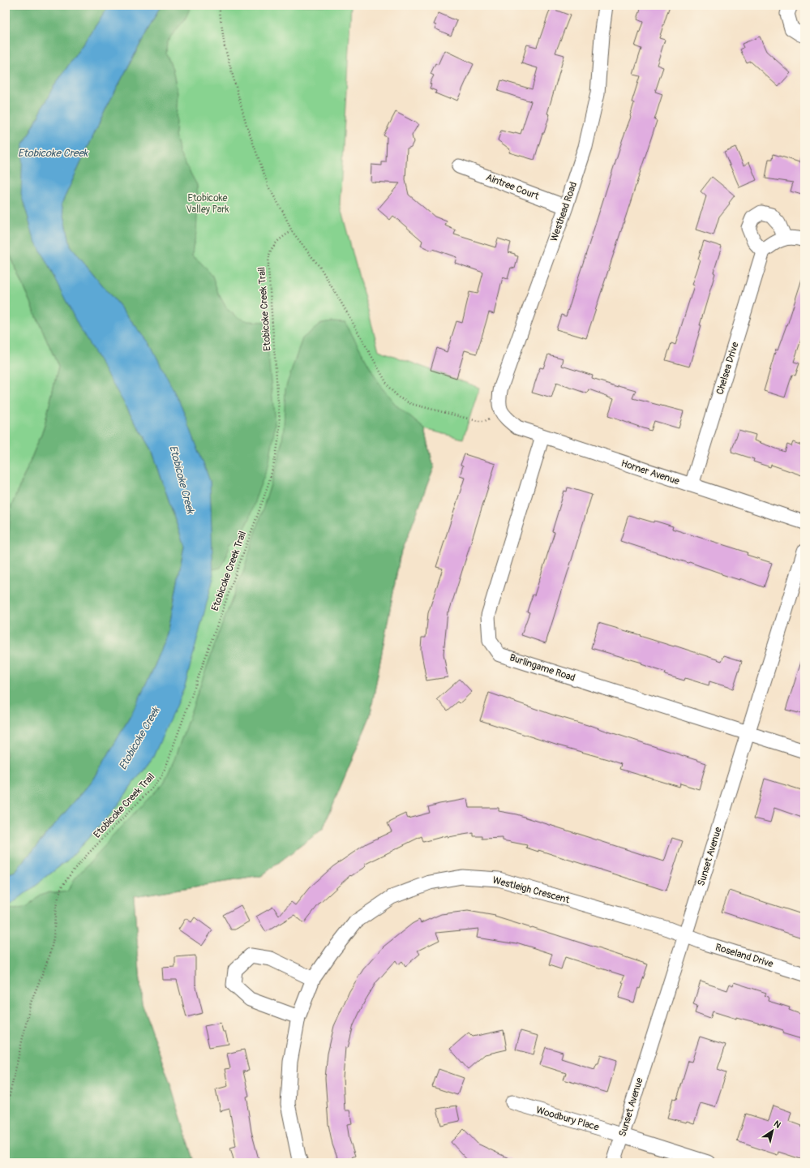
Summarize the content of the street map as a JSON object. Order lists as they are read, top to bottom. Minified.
{"streets":{"street":["Aintree Court","Westhead Road","Chelsea Drive","Horner Avenue","Burlingame Road","Sunset Avenue","Westleigh Crescent","Roseland Drive","Woodbury Place"],"path":["Etobicoke Creek Trail"]},"crossings":[["Aintree Court","Westhead Road"],["Westhead Road","Horner Avenue"],["Chelsea Drive","Horner Avenue"],["Horner Avenue","Burlingame Road"],["Burlingame Road","Sunset Avenue"],["Sunset Avenue","Westleigh Crescent"],["Sunset Avenue","Roseland Drive"],["Sunset Avenue","Woodbury Place"],["Westleigh Crescent","Roseland Drive"]],"water":["Etobicoke Creek"],"parks":["Etobicoke Valley Park"],"north":"top right"}
